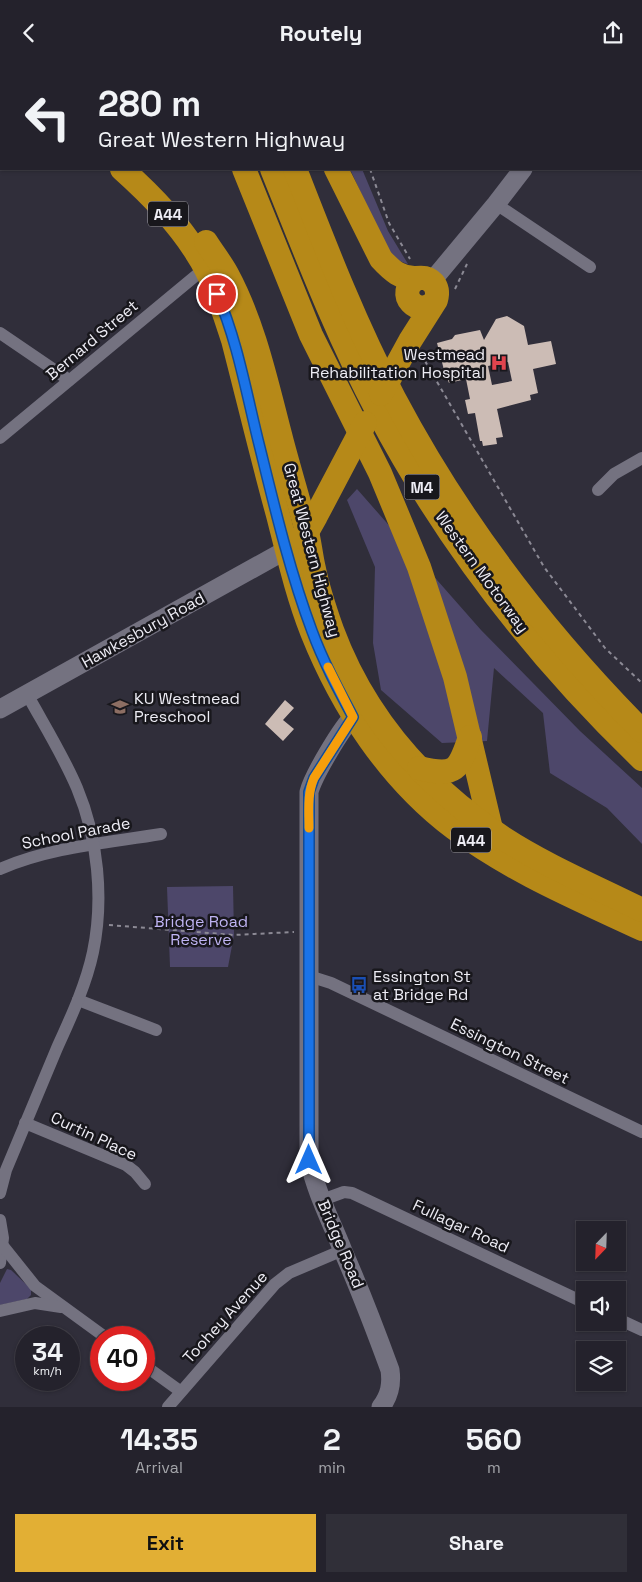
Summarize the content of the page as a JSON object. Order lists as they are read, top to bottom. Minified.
{"streets":{"highway":["A44","M4","Great Western Highway","Western Motorway"],"street":["Bernard Street","Hawkesbury Road","School Parade","Essington Street","Curtin Place","Fullagar Road","Bridge Road","Toohey Avenue"]},"crossings":[["Bernard Street","Great Western Highway"],["Great Western Highway","Hawkesbury Road"],["Great Western Highway","Bridge Road"],["Essington Street","Bridge Road"],["Fullagar Road","Bridge Road"],["Bridge Road","Toohey Avenue"]],"parks":["Bridge Road Reserve"],"places":{"hospital":["Westmead Rehabilitation Hospital"],"school or university":["KU Westmead Preschool"],"bus stop":["Essington St at Bridge Rd"]},"north":"bottom left","page":{"header":"Routely","turn":["280 m","Great Western Highway"],"speed":"34 km/h","limit":"40","eta":["14:35","Arrival","2","min","560","m"],"buttons":["Exit","Share"]}}
